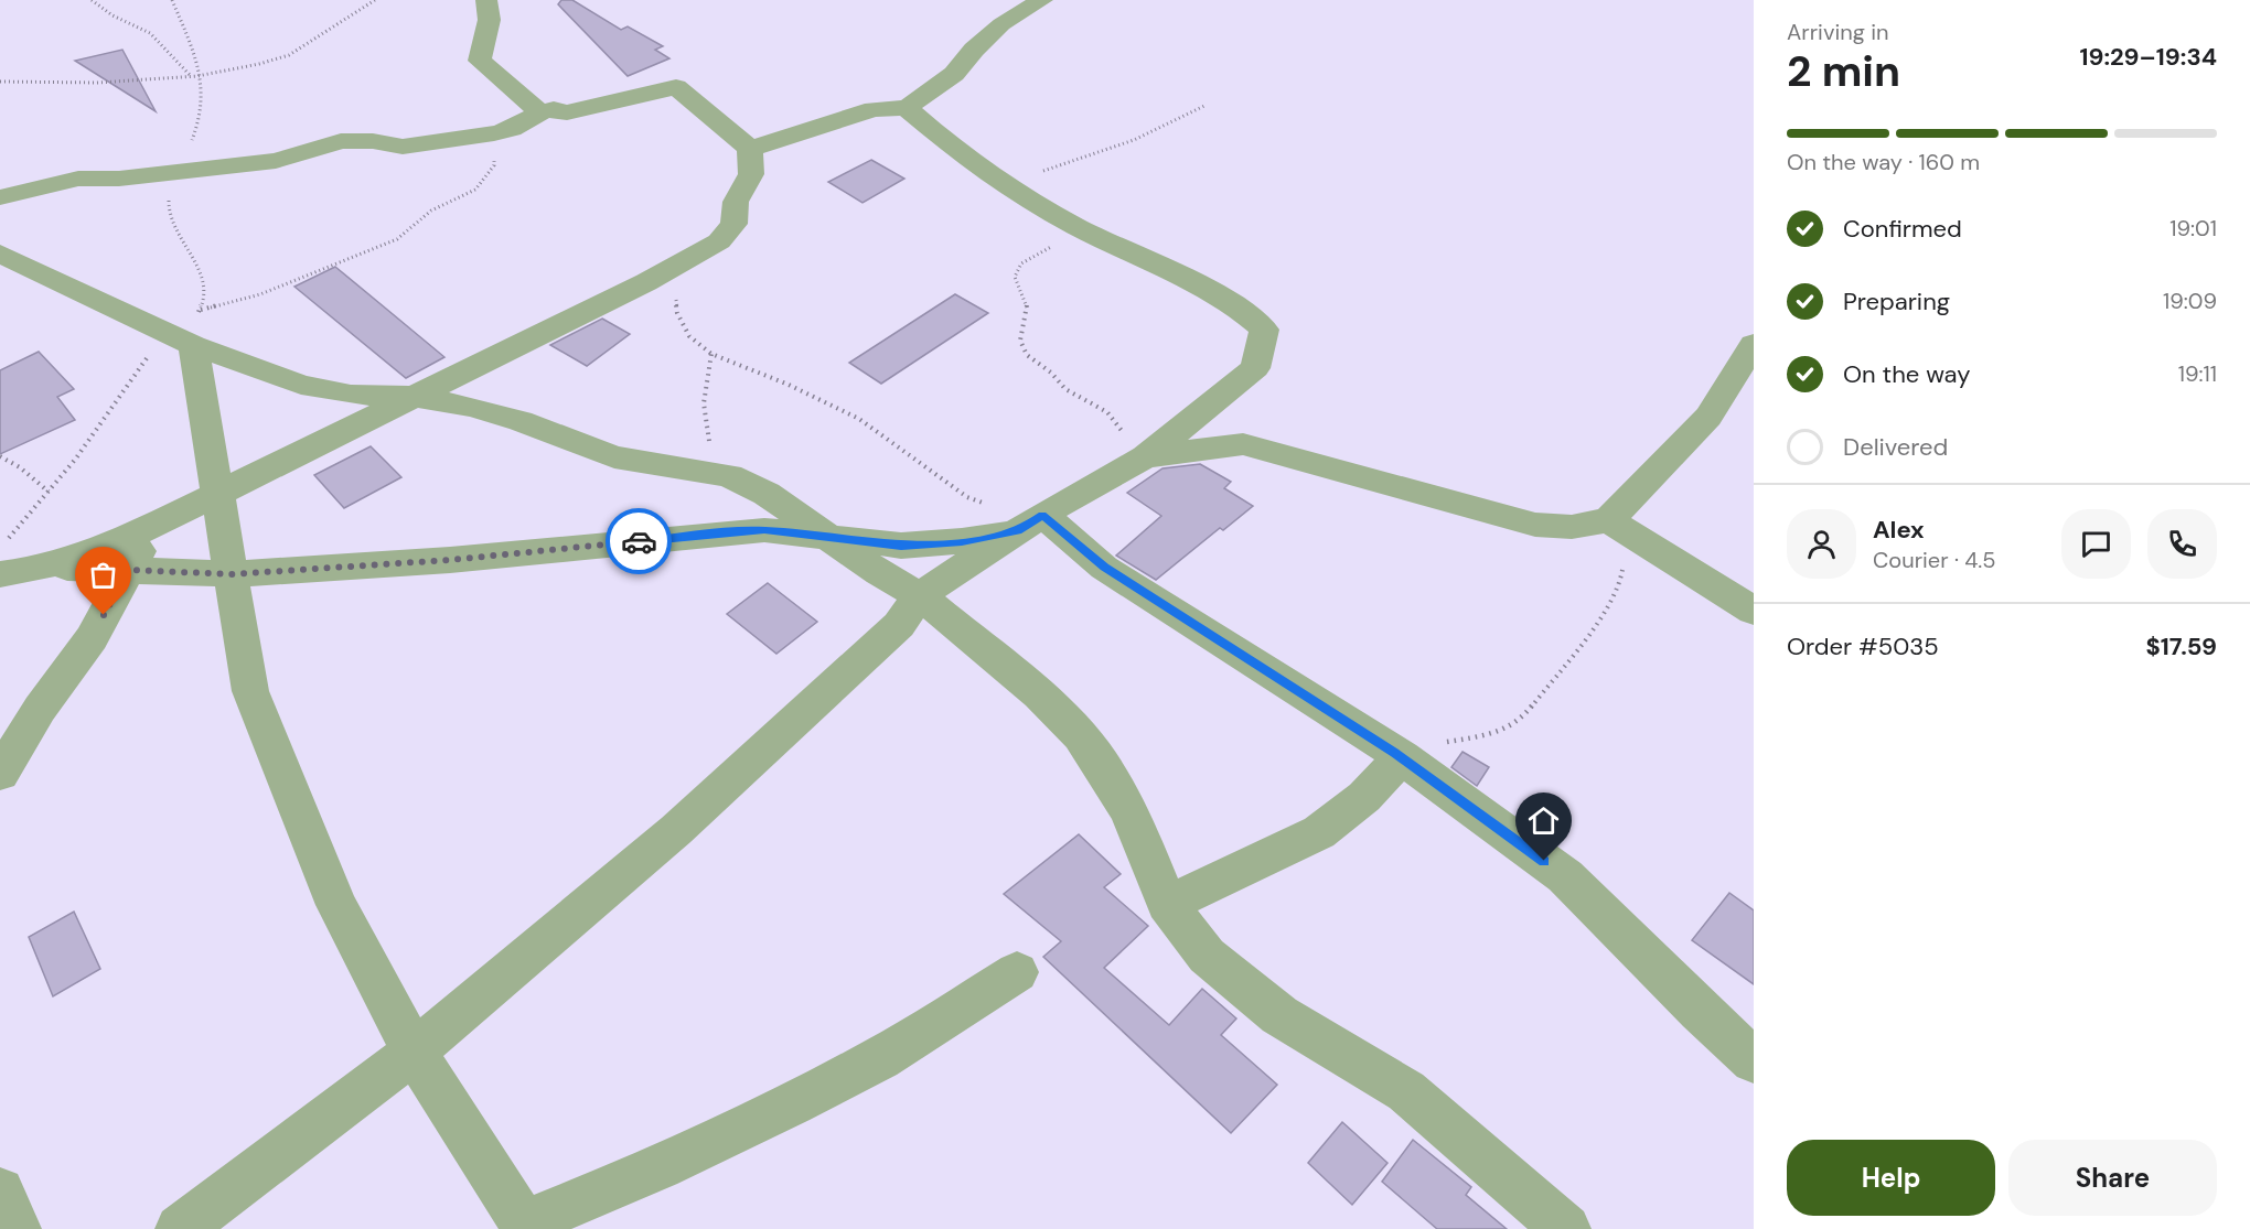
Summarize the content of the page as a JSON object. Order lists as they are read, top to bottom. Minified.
{"page":{"heading":["2 min","Arriving in","19:29–19:34"],"panel":["Alex","Courier · 4.5","Order #5035","$17.59"],"bar":"On the way · 160 m","list":[["Confirmed","19:01"],["Preparing","19:09"],["On the way","19:11"],"Delivered"],"buttons":["Help","Share"]}}
